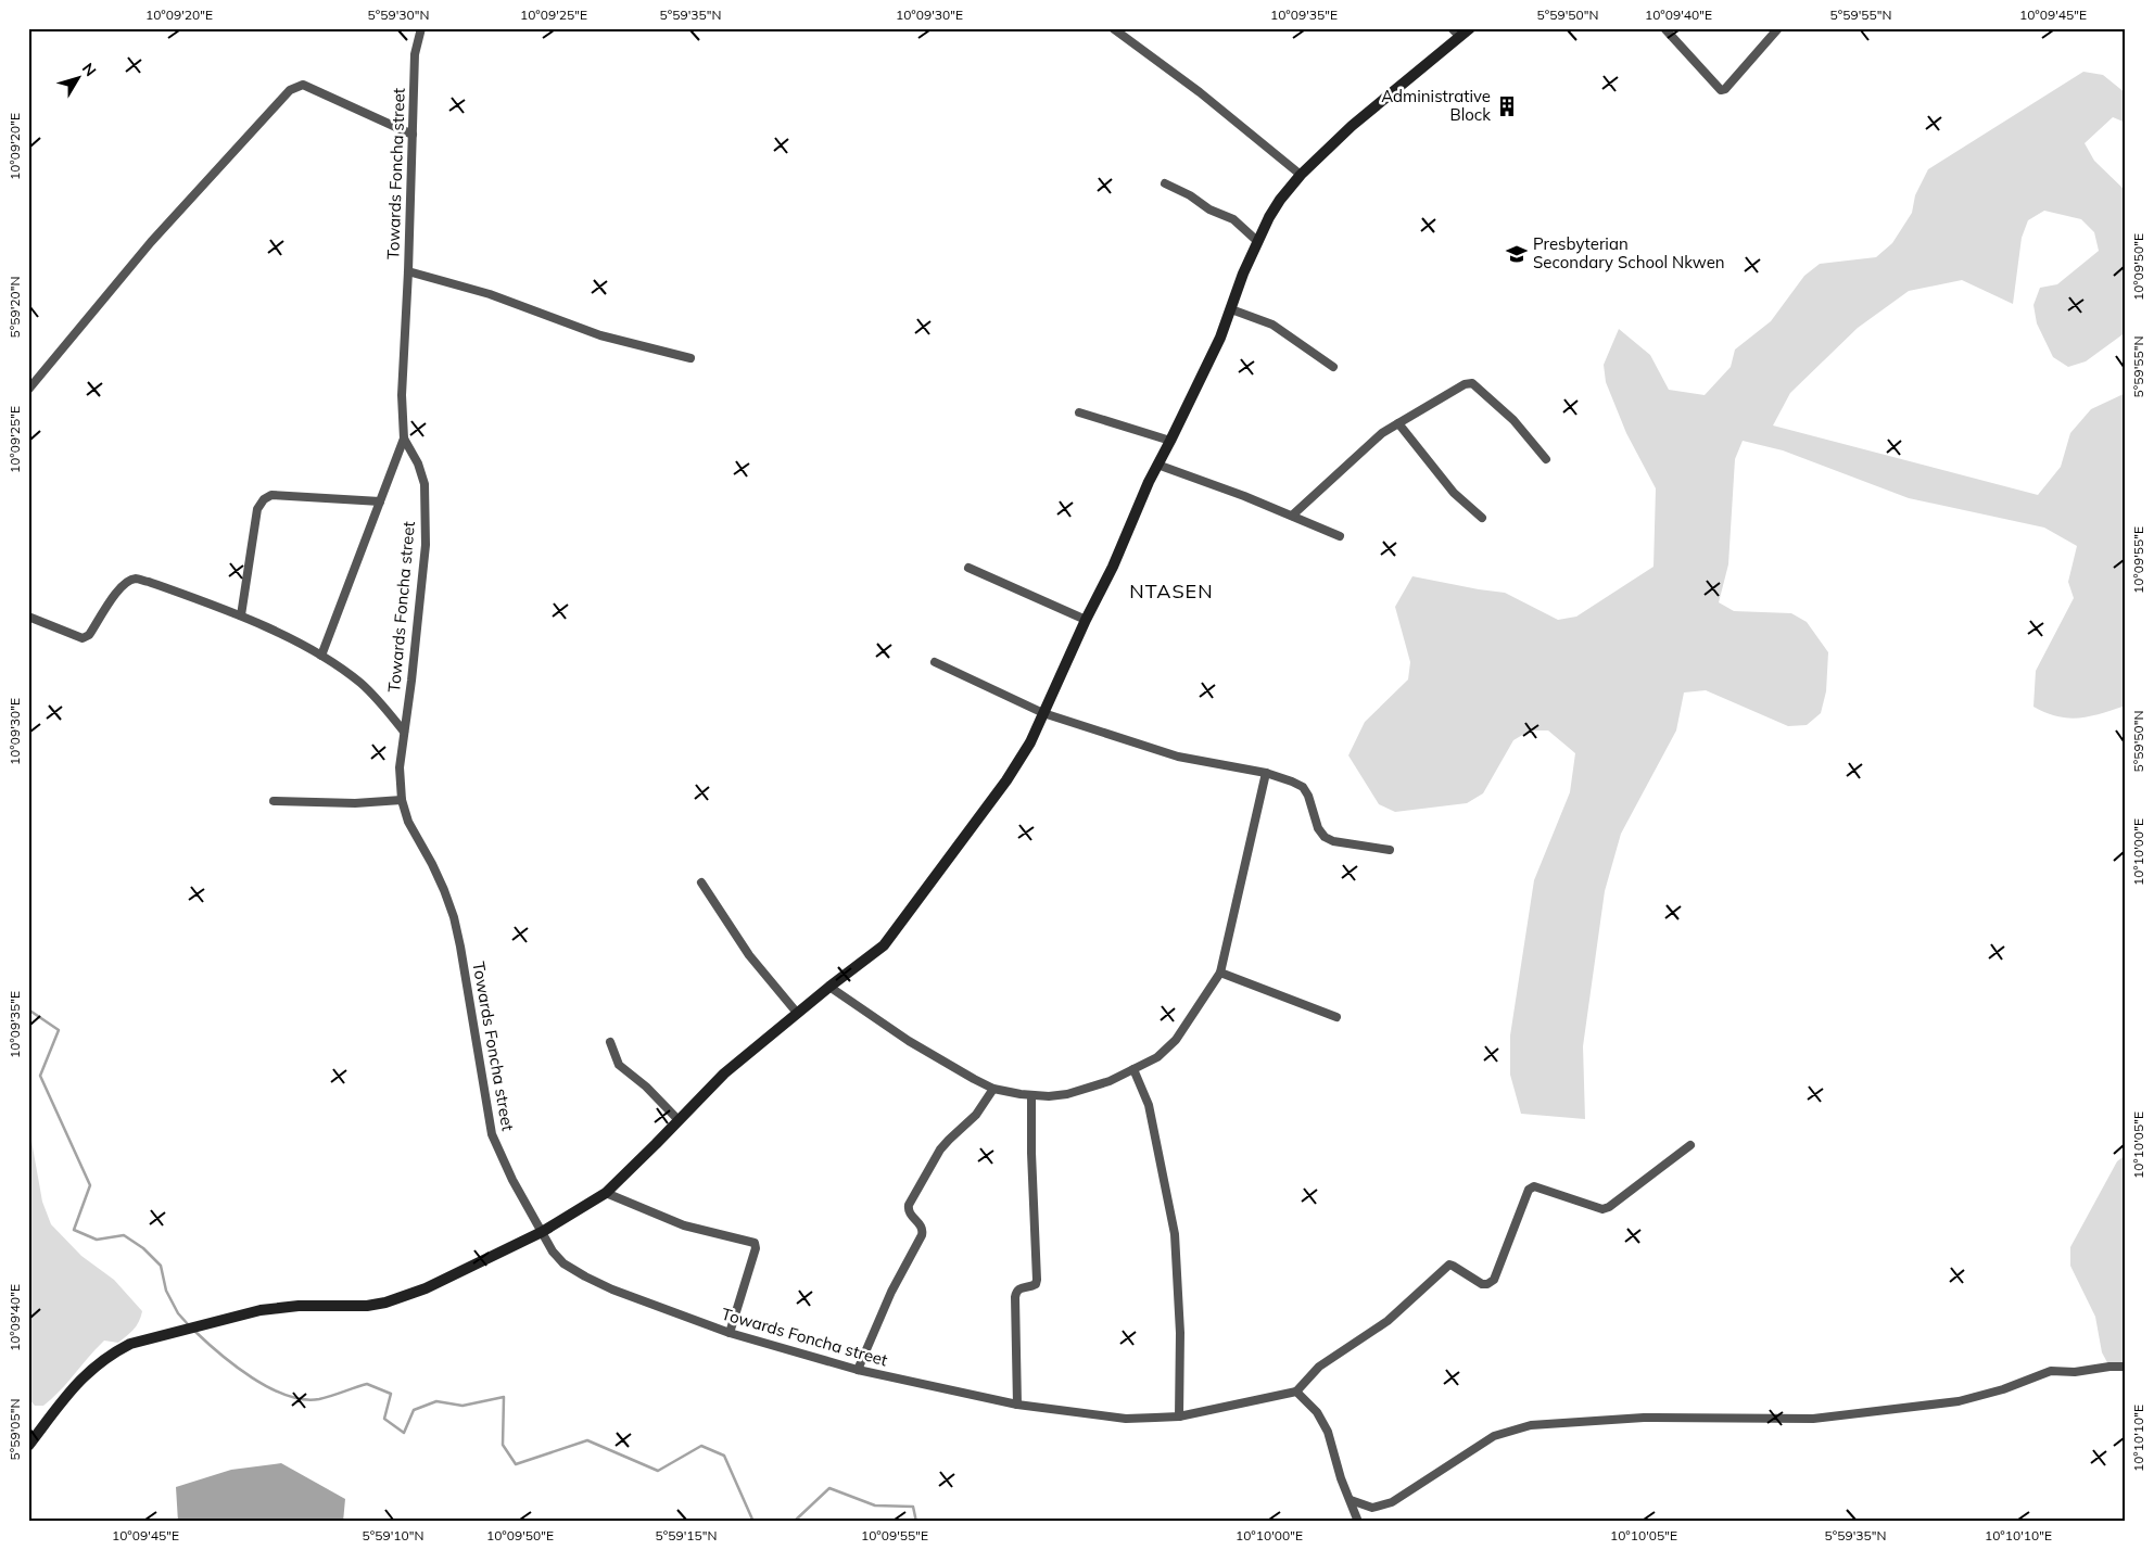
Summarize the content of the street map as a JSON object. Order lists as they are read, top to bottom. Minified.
{"streets":{"street":["Towards Foncha street"]},"districts":["NTASEN"],"places":{"building":["Administrative Block"],"school or university":["Presbyterian Secondary School Nkwen"]},"north":"top right","coordinates":["10°09'20\"E","5°59'30\"N","10°09'25\"E","5°59'35\"N","10°09'30\"E","10°09'35\"E","5°59'50\"N","10°09'40\"E","5°59'55\"N","10°09'45\"E","10°09'50\"E","5°59'20\"N","10°09'55\"E","10°10'00\"E","10°10'05\"E","5°59'05\"N","10°10'10\"E","5°59'10\"N","5°59'15\"N"]}
